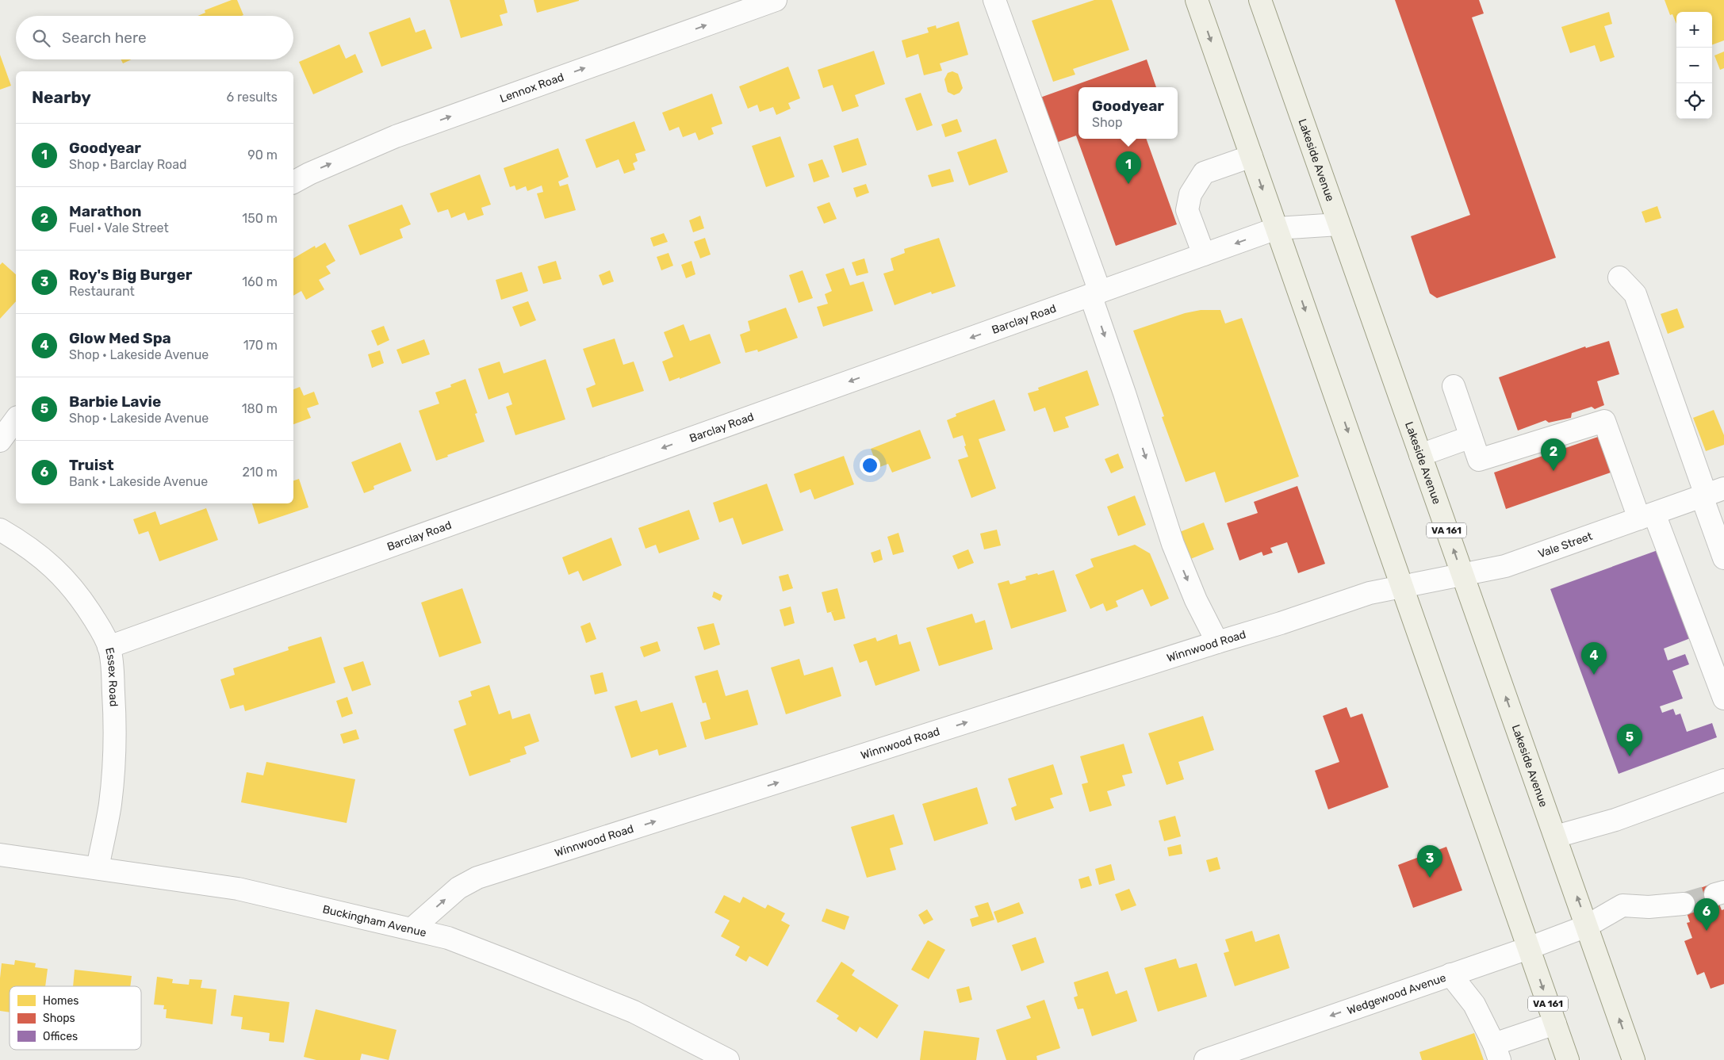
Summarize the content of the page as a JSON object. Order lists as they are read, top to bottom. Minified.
{"streets":{"main road":["Lakeside Avenue","VA 161"],"street":["Lennox Road","Barclay Road","Vale Street","Winnwood Road","Essex Road","Buckingham Avenue","Wedgewood Avenue"]},"crossings":[["Lakeside Avenue","Barclay Road"],["Lakeside Avenue","Vale Street"],["Lakeside Avenue","Wedgewood Avenue"],["Barclay Road","VA 161"],["Barclay Road","Essex Road"],["VA 161","Vale Street"],["VA 161","Winnwood Road"],["VA 161","Wedgewood Avenue"],["Vale Street","Winnwood Road"],["Winnwood Road","Buckingham Avenue"],["Essex Road","Buckingham Avenue"]],"one_way":["Lennox Road","Barclay Road","Winnwood Road","Wedgewood Avenue"],"legend":["Homes","Shops","Offices"],"page":{"map_buttons":["+","−"],"search":"Search here","heading":["Nearby","6 results"],"popup":["Goodyear","Shop"],"list":[{"mark":"1","name":"Goodyear","note":"Shop · Barclay Road","value":"90 m"},{"mark":"2","name":"Marathon","note":"Fuel · Vale Street","value":"150 m"},{"mark":"3","name":"Roy's Big Burger","note":"Restaurant","value":"160 m"},{"mark":"4","name":"Glow Med Spa","note":"Shop · Lakeside Avenue","value":"170 m"},{"mark":"5","name":"Barbie Lavie","note":"Shop · Lakeside Avenue","value":"180 m"},{"mark":"6","name":"Truist","note":"Bank · Lakeside Avenue","value":"210 m"}],"pins":["1","2","4","5","3","6"]}}
